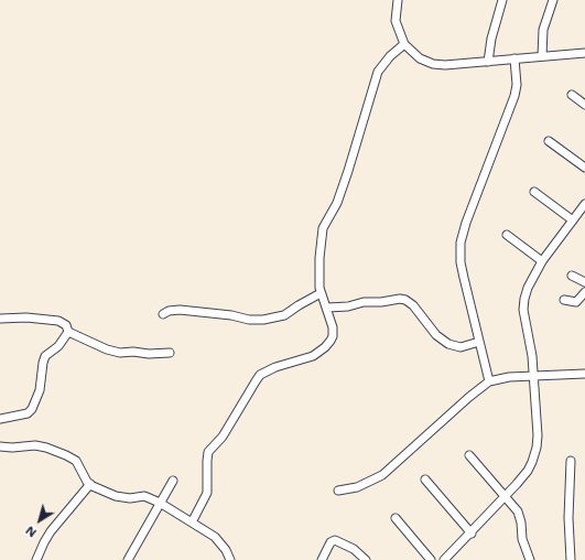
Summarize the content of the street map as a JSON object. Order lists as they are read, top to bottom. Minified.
{"north":"bottom left"}
